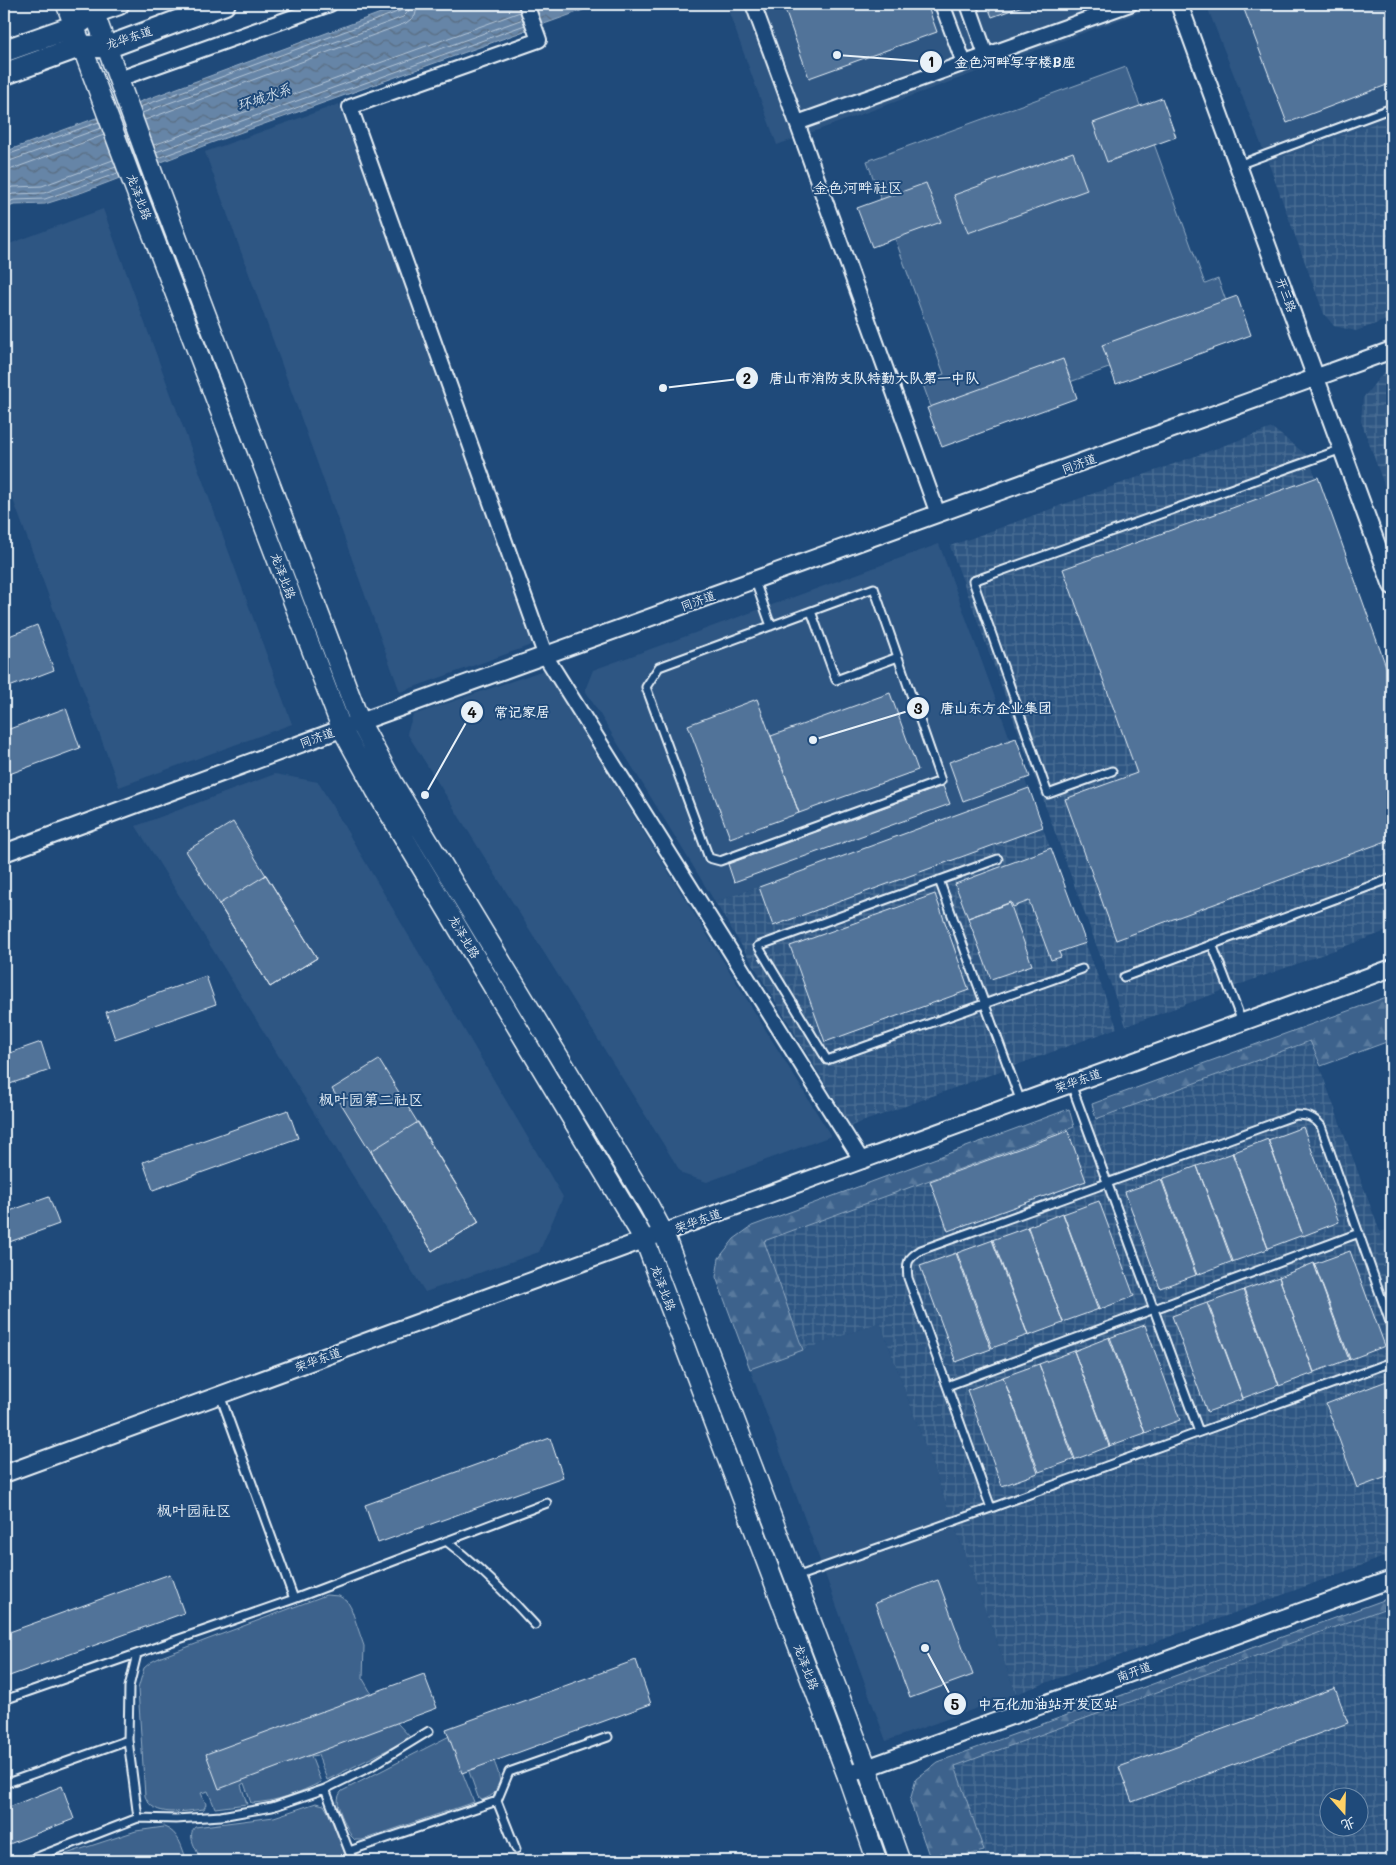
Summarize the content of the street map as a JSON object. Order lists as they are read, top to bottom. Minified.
{"streets":{"main road":["龙华东道","龙泽北路"],"street":["开三路","同济道","荣华东道","南开道"]},"crossings":[["龙华东道","龙泽北路"],["龙泽北路","同济道"],["龙泽北路","荣华东道"],["龙泽北路","南开道"],["开三路","同济道"]],"districts":["金色河畔社区","枫叶园第二社区","枫叶园社区"],"water":["环城水系"],"places":["金色河畔写字楼B座","唐山市消防支队特勤大队第一中队","唐山东方企业集团","常记家居","中石化加油站开发区站"],"north":"bottom"}
